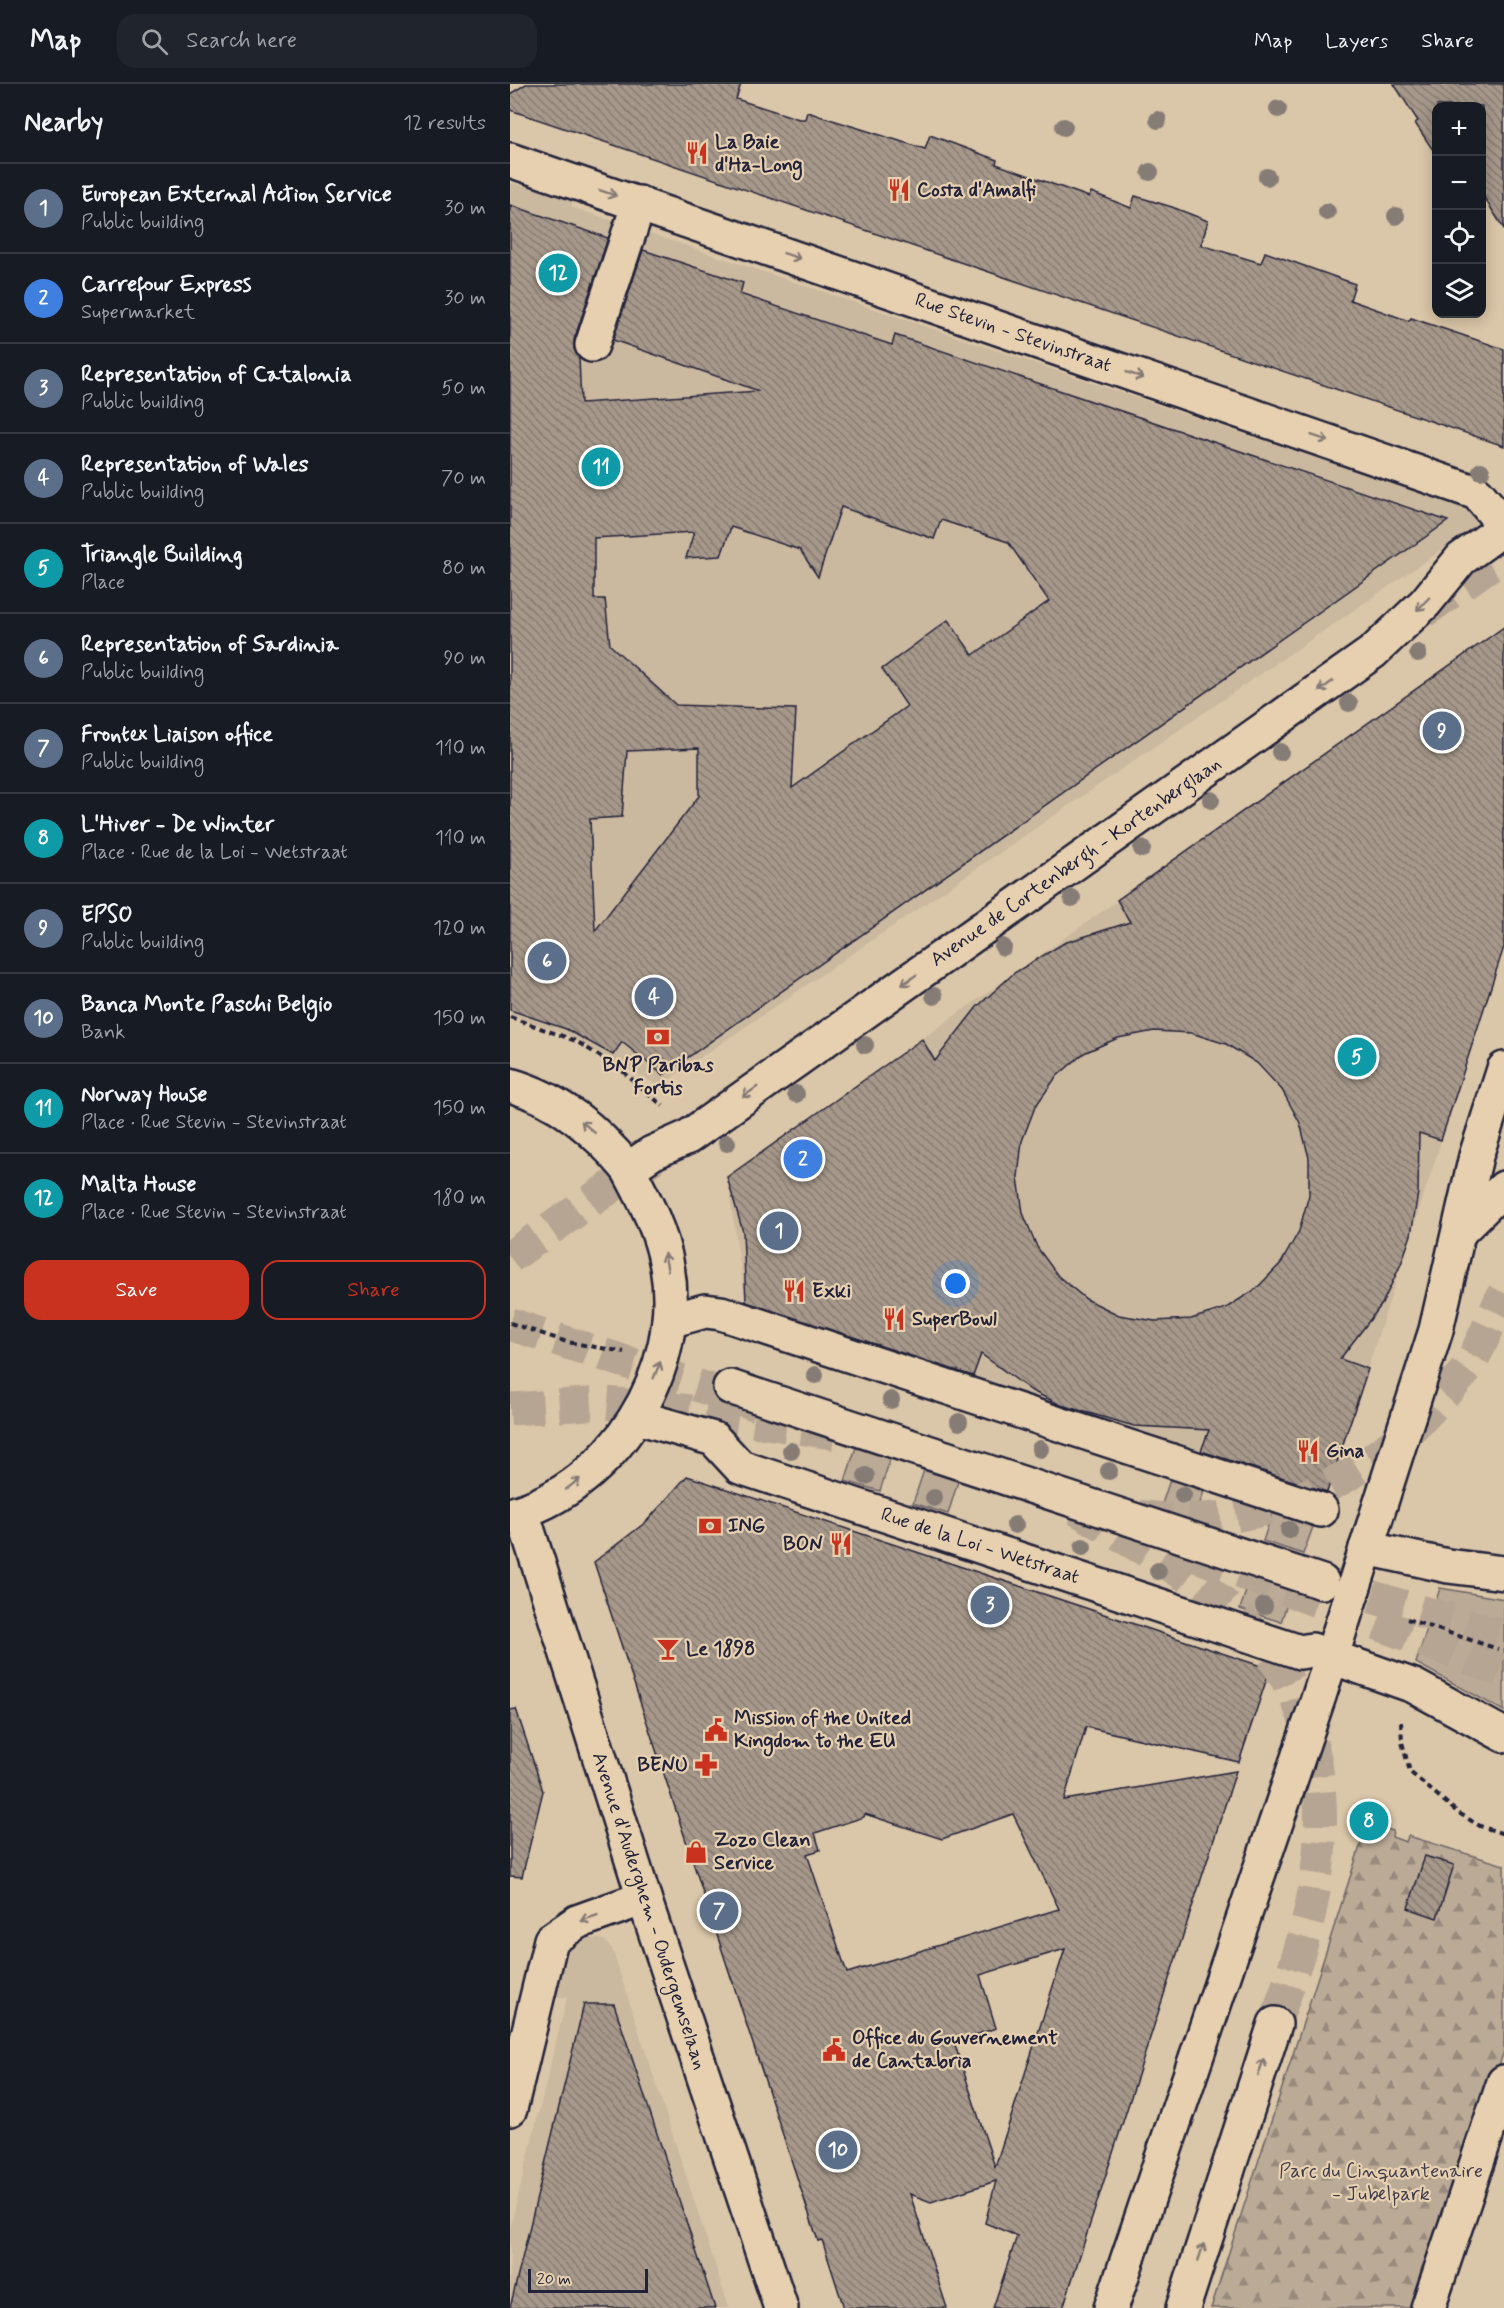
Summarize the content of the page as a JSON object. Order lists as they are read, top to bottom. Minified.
{"streets":{"main road":["Rue Stevin - Stevinstraat","Avenue de Cortenbergh - Kortenberglaan","Rue de la Loi - Wetstraat","Avenue d'Auderghem - Oudergemselaan"]},"crossings":[["Rue Stevin - Stevinstraat","Avenue de Cortenbergh - Kortenberglaan"]],"one_way":["Rue Stevin - Stevinstraat","Avenue de Cortenbergh - Kortenberglaan"],"parks":["Parc du Cinquantenaire - Jubelpark"],"places":{"restaurant":["La Baie d'Ha-Long","Costa d'Amalfi","Exki","SuperBowl","Gina","BON"],"bank":["BNP Paribas Fortis","ING"],"bar":["Le 1898"],"public building":["Mission of the United Kingdom to the EU","Office du Gouvernement de Cantabria"],"pharmacy":["BENU"],"shop":["Zozo Clean Service"]},"scale_bar":"20 m","page":{"header":"Map","search":"Search here","nav":["Map","Layers","Share"],"heading":["Nearby","12 results"],"map_buttons":["+","−"],"list":[{"mark":"1","name":"European External Action Service","note":"Public building","value":"30 m"},{"mark":"2","name":"Carrefour Express","note":"Supermarket","value":"30 m"},{"mark":"3","name":"Representation of Catalonia","note":"Public building","value":"50 m"},{"mark":"4","name":"Representation of Wales","note":"Public building","value":"70 m"},{"mark":"5","name":"Triangle Building","note":"Place","value":"80 m"},{"mark":"6","name":"Representation of Sardinia","note":"Public building","value":"90 m"},{"mark":"7","name":"Frontex Liaison office","note":"Public building","value":"110 m"},{"mark":"8","name":"L'Hiver - De Winter","note":"Place · Rue de la Loi - Wetstraat","value":"110 m"},{"mark":"9","name":"EPSO","note":"Public building","value":"120 m"},{"mark":"10","name":"Banca Monte Paschi Belgio","note":"Bank","value":"150 m"},{"mark":"11","name":"Norway House","note":"Place · Rue Stevin - Stevinstraat","value":"150 m"},{"mark":"12","name":"Malta House","note":"Place · Rue Stevin - Stevinstraat","value":"180 m"}],"pins":["12","11","9","6","4","5","2","1","3","8","7","10"],"buttons":["Save","Share"],"scale":"20 m"}}
